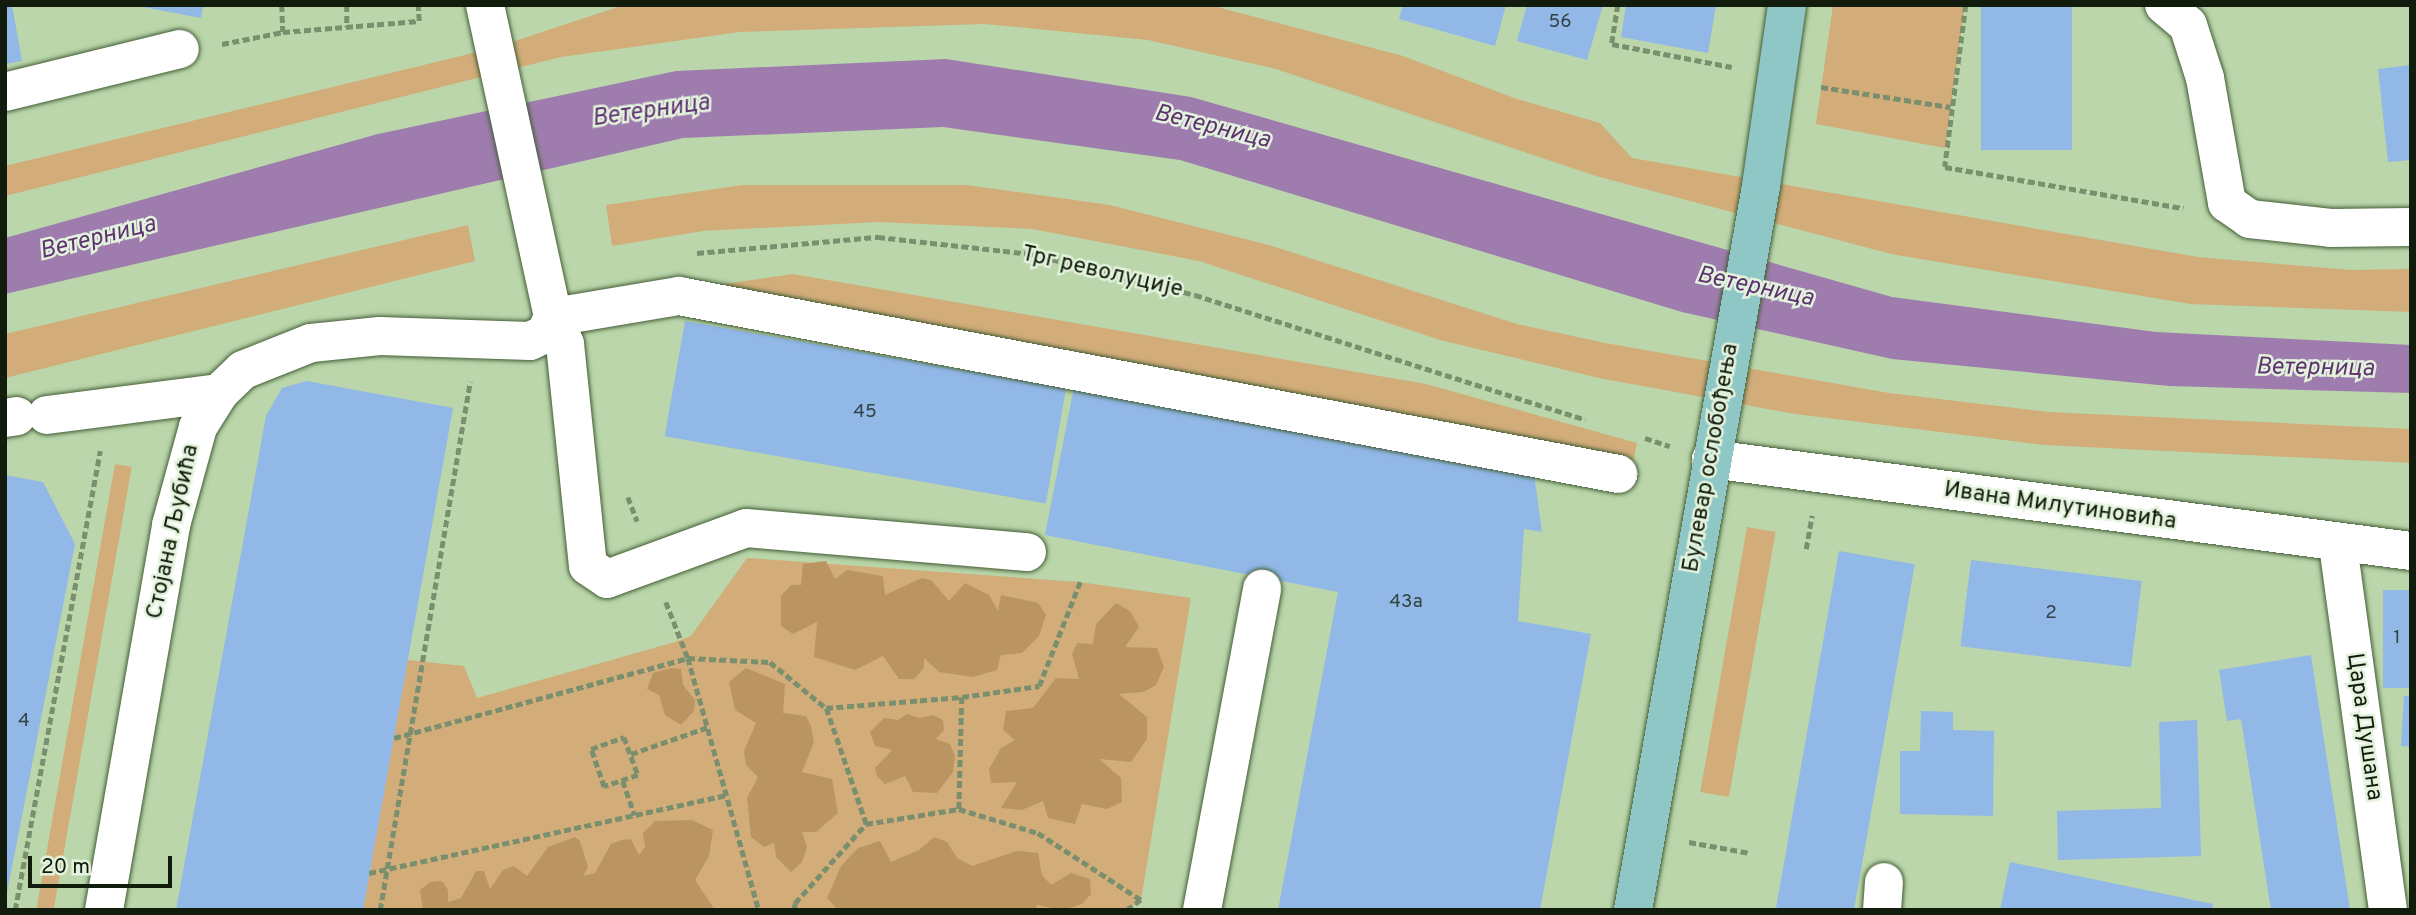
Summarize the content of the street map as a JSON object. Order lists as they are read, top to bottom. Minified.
{"streets":{"main road":["Булевар ослобођења"],"street":["Ивана Милутиновића","Стојана Љубића","Цара Душана"],"path":["Трг револуције"]},"crossings":[["Булевар ослобођења","Ивана Милутиновића"],["Ивана Милутиновића","Цара Душана"]],"water":["Ветерница"],"house_numbers":["56","45","43a","2","1","4"],"scale_bar":"20 m"}
